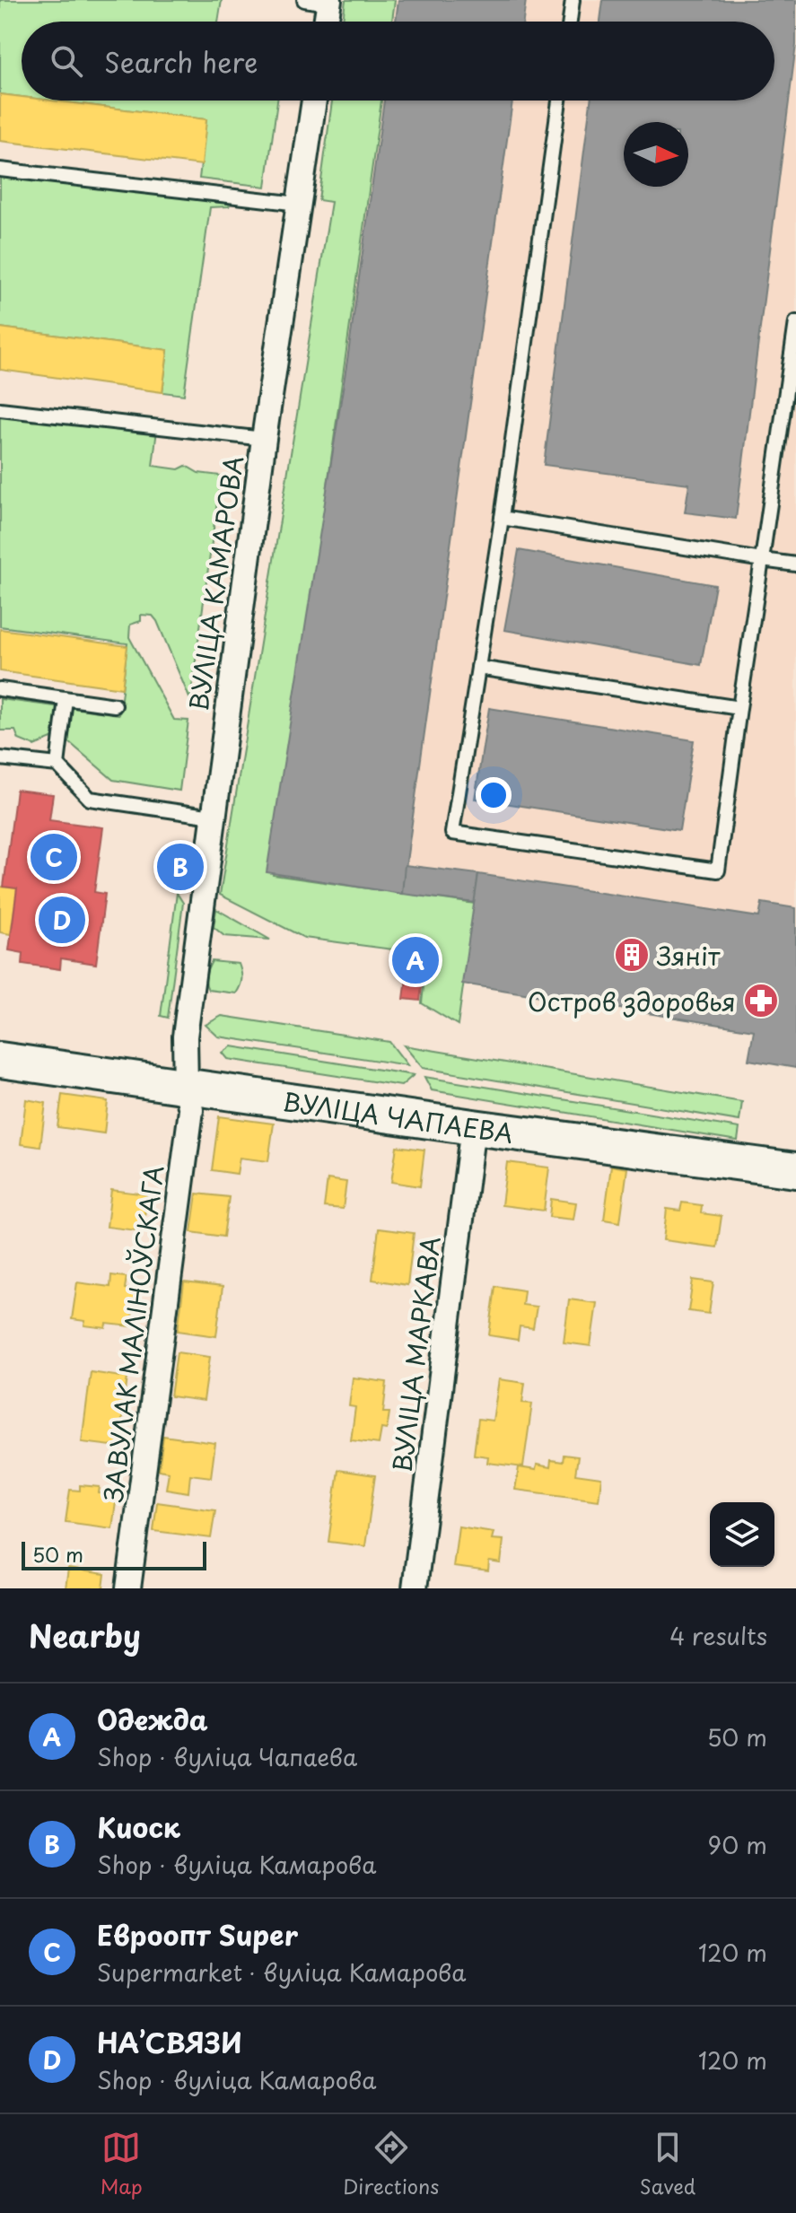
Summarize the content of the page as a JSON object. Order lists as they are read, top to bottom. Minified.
{"streets":{"main road":["ВУЛІЦА ЧАПАЕВА"],"street":["ВУЛІЦА КАМАРОВА","ЗАВУЛАК МАЛІНОЎСКАГА","ВУЛІЦА МАРКАВА"]},"crossings":[["ВУЛІЦА КАМАРОВА","ВУЛІЦА ЧАПАЕВА"],["ВУЛІЦА КАМАРОВА","ЗАВУЛАК МАЛІНОЎСКАГА"],["ВУЛІЦА ЧАПАЕВА","ЗАВУЛАК МАЛІНОЎСКАГА"],["ВУЛІЦА ЧАПАЕВА","ВУЛІЦА МАРКАВА"]],"places":{"building":["Зяніт"],"pharmacy":["Остров здоровья"]},"scale_bar":"50 m","north":"right","page":{"search":"Search here","pins":["C","B","D","A"],"scale":"50 m","heading":["Nearby","4 results"],"list":[{"mark":"A","name":"Одежда","note":"Shop · вуліца Чапаева","value":"50 m"},{"mark":"B","name":"Киоск","note":"Shop · вуліца Камарова","value":"90 m"},{"mark":"C","name":"Евроопт Super","note":"Supermarket · вуліца Камарова","value":"120 m"},{"mark":"D","name":"НАʼСВЯЗИ","note":"Shop · вуліца Камарова","value":"120 m"}],"nav":["Map","Directions","Saved"]}}
